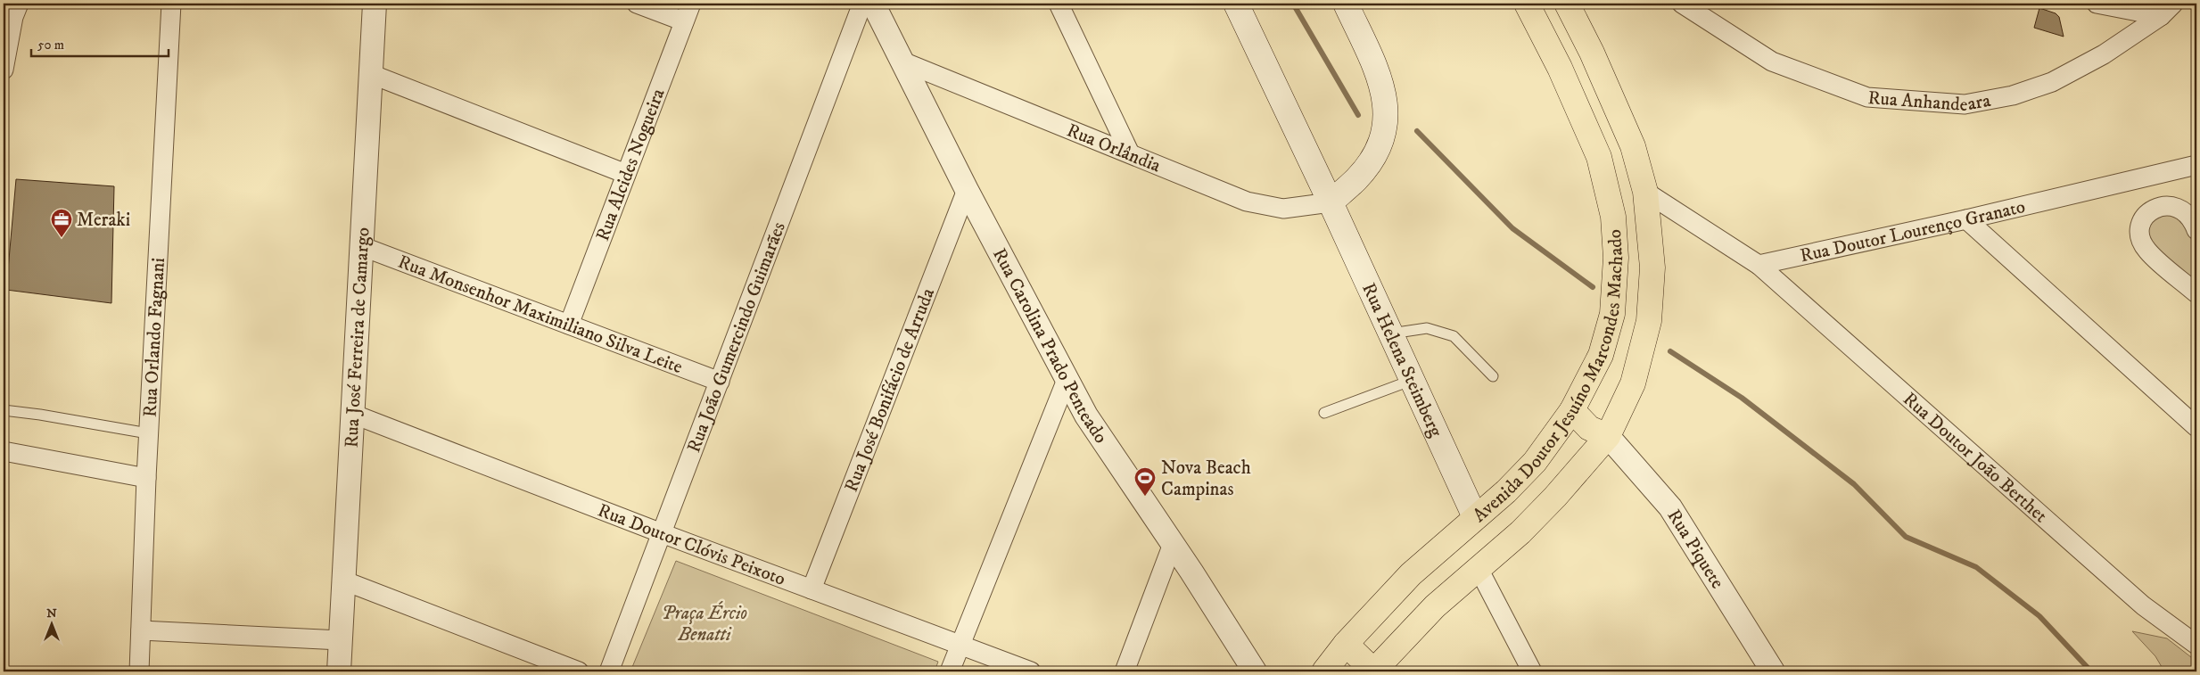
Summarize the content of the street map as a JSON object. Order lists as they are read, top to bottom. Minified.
{"streets":{"main road":["Rua Helena Steimberg","Avenida Doutor Jesuíno Marcondes Machado"],"street":["Rua Anhandeara","Rua Orlândia","Rua Alcides Nogueira","Rua Doutor Lourenço Granato","Rua Monsenhor Maximiliano Silva Leite","Rua Orlando Fagnani","Rua José Ferreira de Camargo","Rua João Gumercindo Guimarães","Rua Carolina Prado Penteado","Rua José Bonifácio de Arruda","Rua Doutor João Berthet","Rua Doutor Clóvis Peixoto","Rua Piquete"]},"crossings":[["Rua Orlândia","Rua Carolina Prado Penteado"],["Rua Orlândia","Rua Helena Steimberg"],["Rua Alcides Nogueira","Rua Monsenhor Maximiliano Silva Leite"],["Rua Doutor Lourenço Granato","Rua Doutor João Berthet"],["Rua Monsenhor Maximiliano Silva Leite","Rua José Ferreira de Camargo"],["Rua Monsenhor Maximiliano Silva Leite","Rua João Gumercindo Guimarães"],["Rua José Ferreira de Camargo","Rua Doutor Clóvis Peixoto"],["Rua João Gumercindo Guimarães","Rua Doutor Clóvis Peixoto"],["Rua Carolina Prado Penteado","Rua José Bonifácio de Arruda"],["Rua Helena Steimberg","Avenida Doutor Jesuíno Marcondes Machado"],["Avenida Doutor Jesuíno Marcondes Machado","Rua Piquete"],["Rua José Bonifácio de Arruda","Rua Doutor Clóvis Peixoto"]],"parks":["Praça Ércio Benatti"],"places":{"office":["Meraki"],"sports":["Nova Beach Campinas"]},"scale_bar":"50 m","north":"top"}
